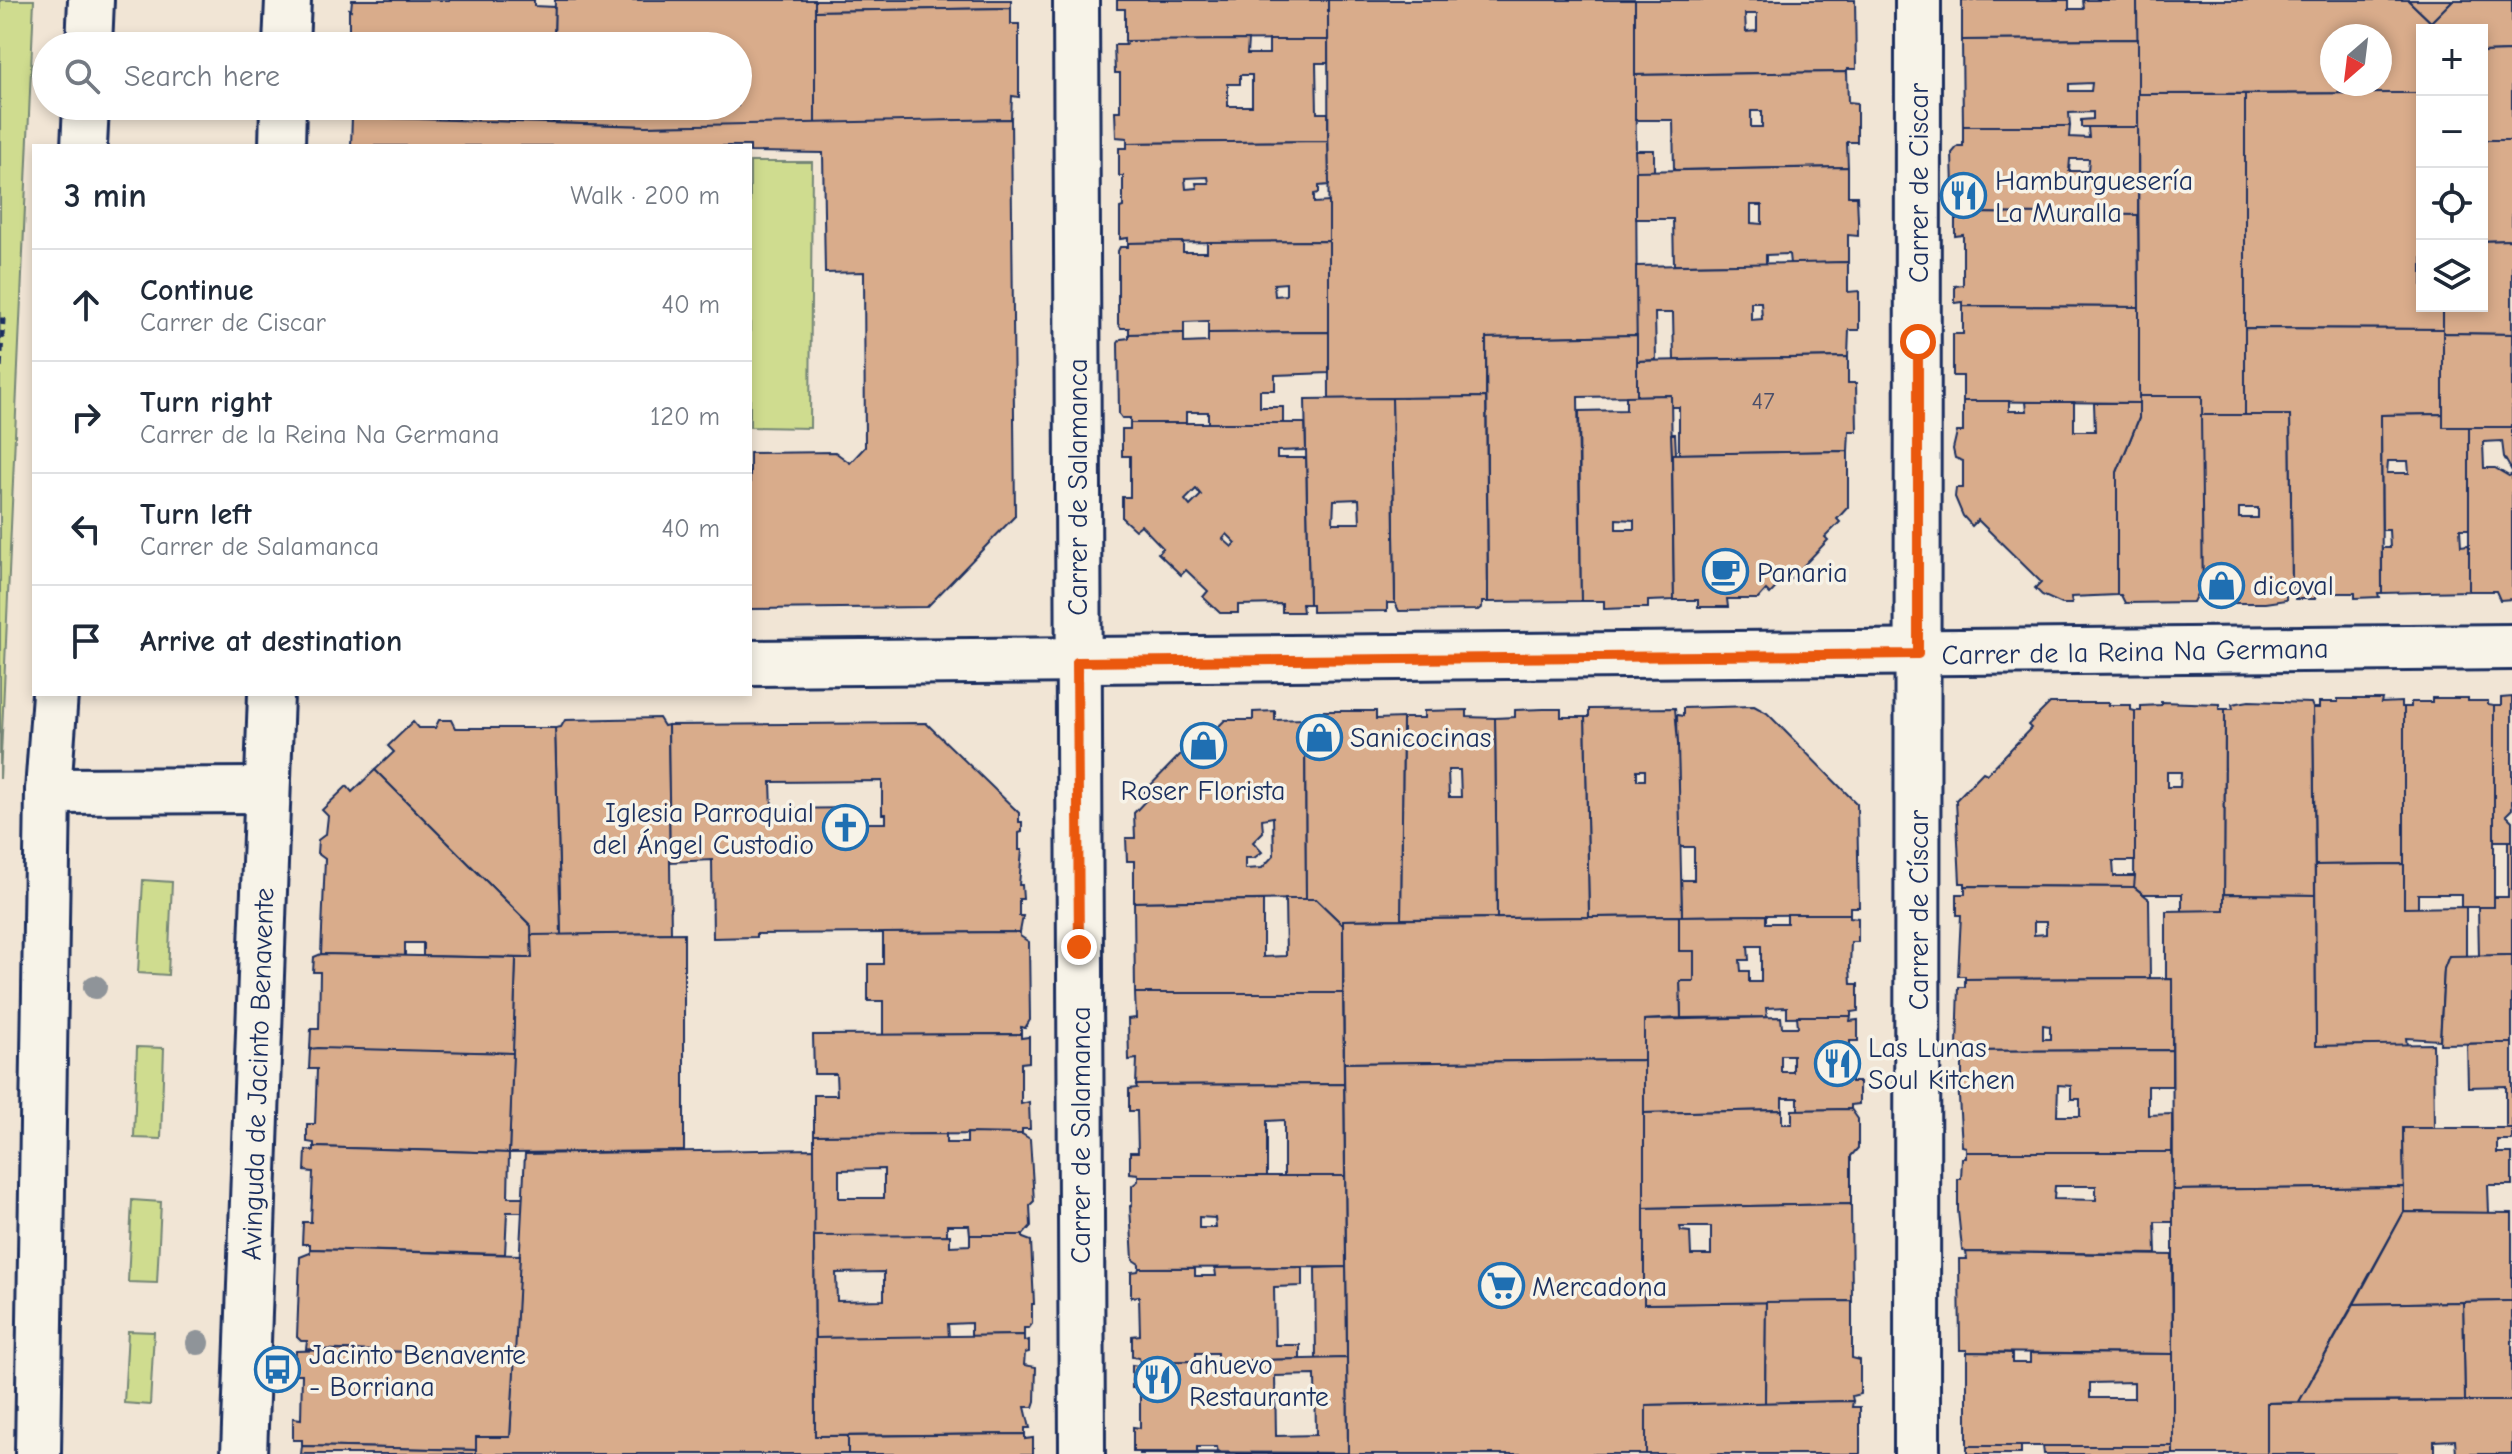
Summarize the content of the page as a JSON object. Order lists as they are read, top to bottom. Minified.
{"streets":{"street":["Carrer de Ciscar","Carrer de Salamanca","Carrer de la Reina Na Germana","Carrer de Císcar","Avinguda de Jacinto Benavente"]},"crossings":[["Carrer de Ciscar","Carrer de la Reina Na Germana"],["Carrer de Ciscar","Carrer de Císcar"],["Carrer de Salamanca","Carrer de la Reina Na Germana"],["Carrer de la Reina Na Germana","Carrer de Císcar"]],"places":{"restaurant":["Hamburguesería La Muralla","Las Lunas Soul Kitchen","ahuevo Restaurante"],"cafe":["Panaria"],"shop":["dicoval","Sanicocinas","Roser Florista"],"church":["Iglesia Parroquial del Ángel Custodio"],"supermarket":["Mercadona"],"bus stop":["Jacinto Benavente - Borriana"]},"house_numbers":["47"],"north":"bottom left","page":{"map_buttons":["+","−"],"search":"Search here","heading":["3 min","Walk · 200 m"],"list":[["Continue","Carrer de Ciscar","40 m"],["Turn right","Carrer de la Reina Na Germana","120 m"],["Turn left","Carrer de Salamanca","40 m"],"Arrive at destination"]}}
